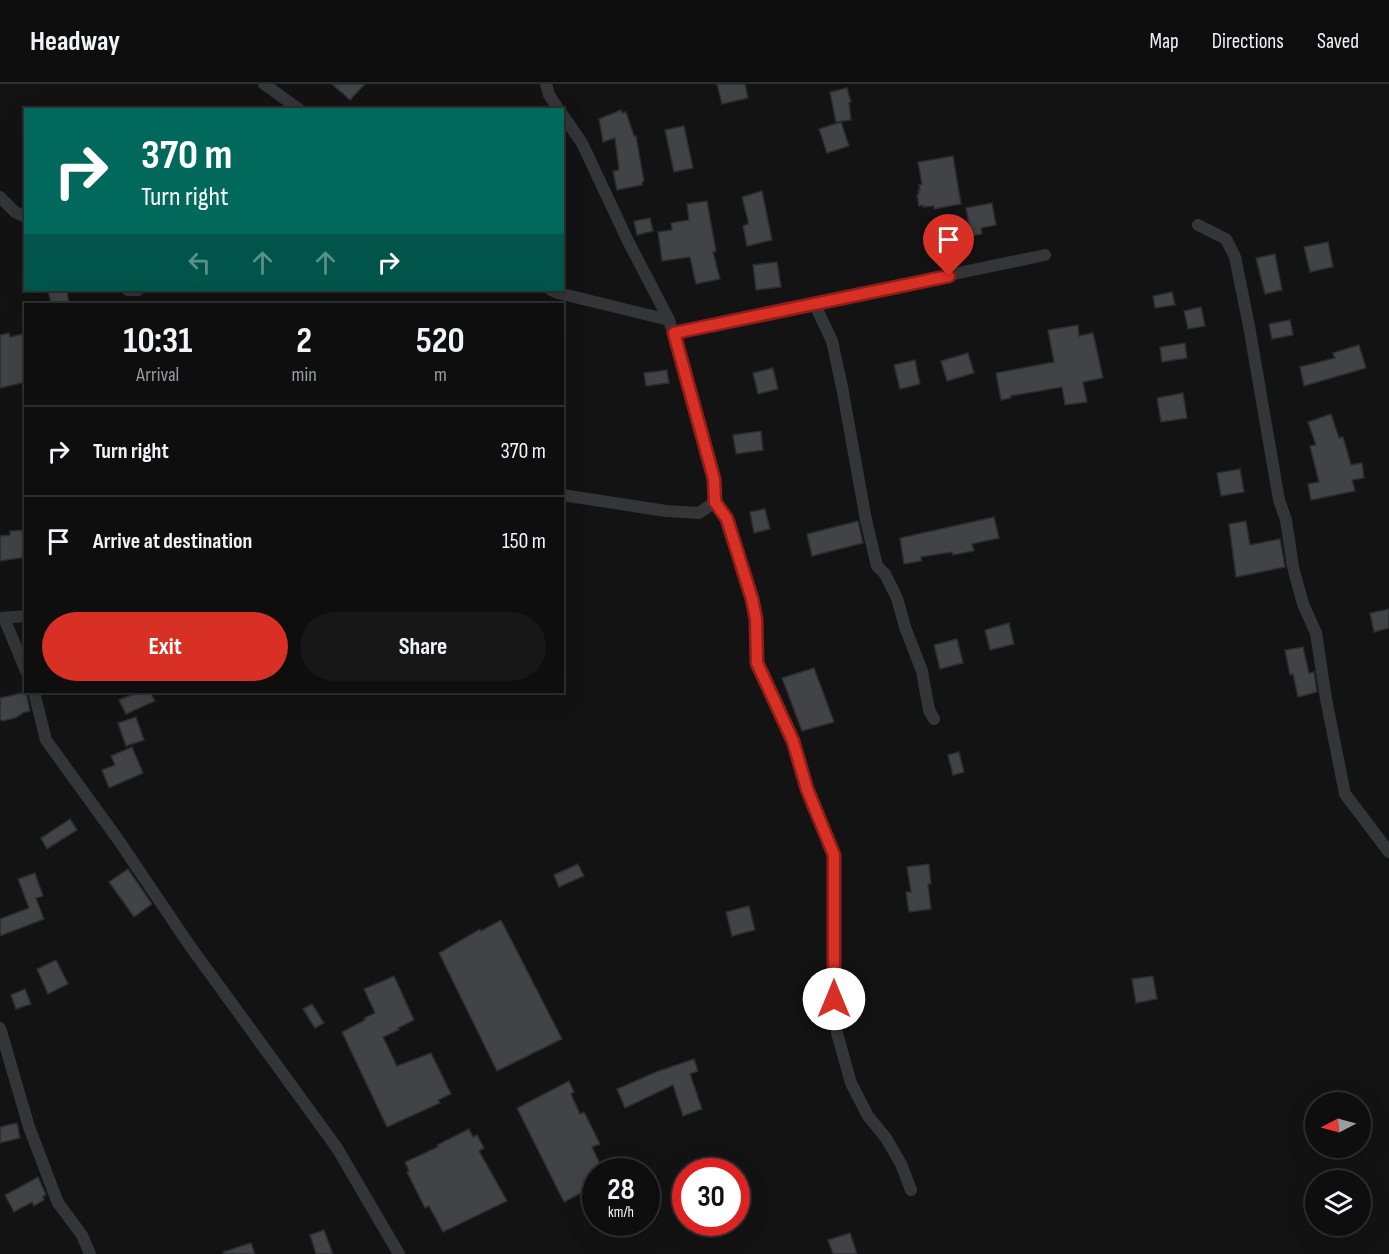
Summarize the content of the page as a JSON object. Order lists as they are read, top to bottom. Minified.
{"north":"left","page":{"header":"Headway","nav":["Map","Directions","Saved"],"turn":["370 m","Turn right"],"eta":["10:31","Arrival","2","min","520","m"],"list":[{"name":"Turn right","value":"370 m"},{"name":"Arrive at destination","value":"150 m"}],"buttons":["Exit","Share"],"speed":"28 km/h","limit":"30"}}
